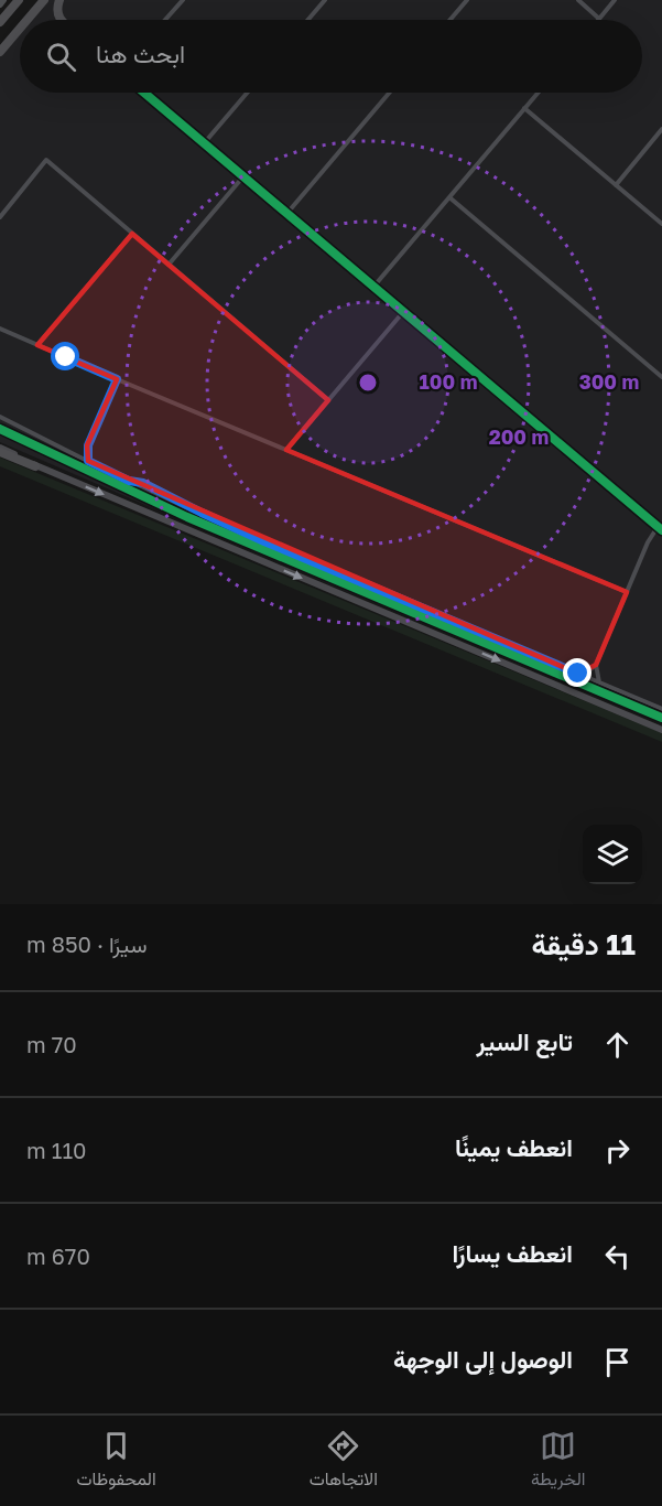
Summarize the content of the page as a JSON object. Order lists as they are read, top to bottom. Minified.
{"page":{"search":"ابحث هنا","heading":["11 دقيقة","سيرًا · 850 m"],"list":[["تابع السير","70 m"],["انعطف يمينًا","110 m"],["انعطف يسارًا","670 m"],"الوصول إلى الوجهة"],"nav":["الخريطة","الاتجاهات","المحفوظات"]},"rings":["100 m","300 m","200 m"]}
